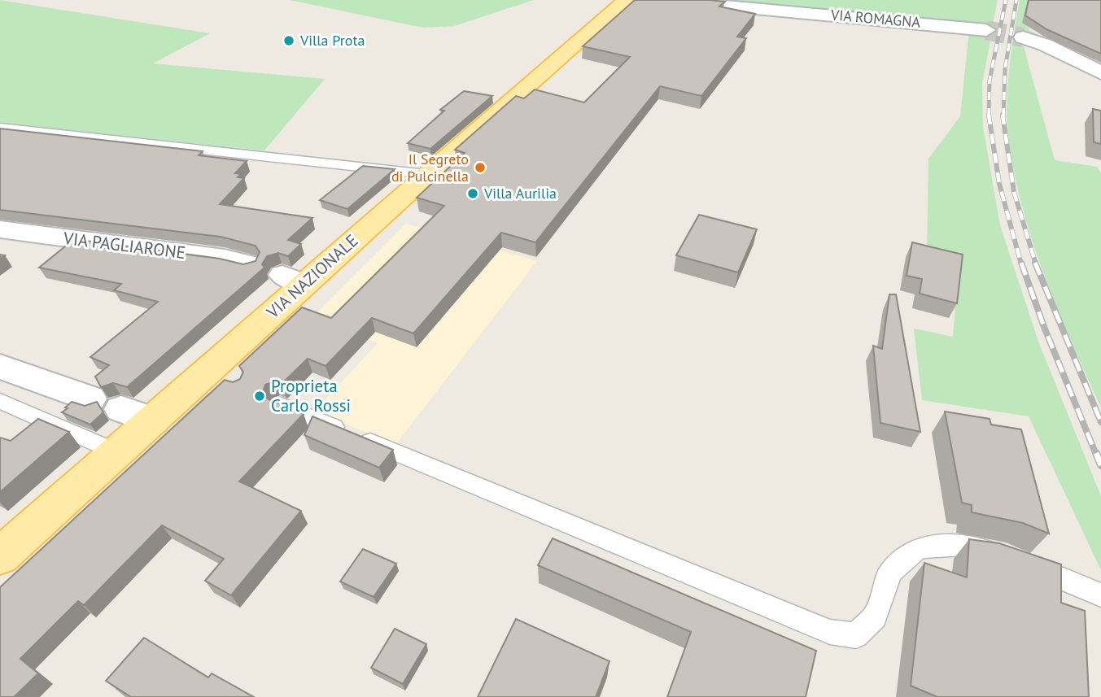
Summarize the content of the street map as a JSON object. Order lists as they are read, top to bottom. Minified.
{"streets":{"main road":["VIA NAZIONALE"],"street":["VIA ROMAGNA","VIA PAGLIARONE"]},"places":["Villa Prota","Il Segreto di Pulcinella","Villa Aurilia","Proprieta Carlo Rossi"]}
